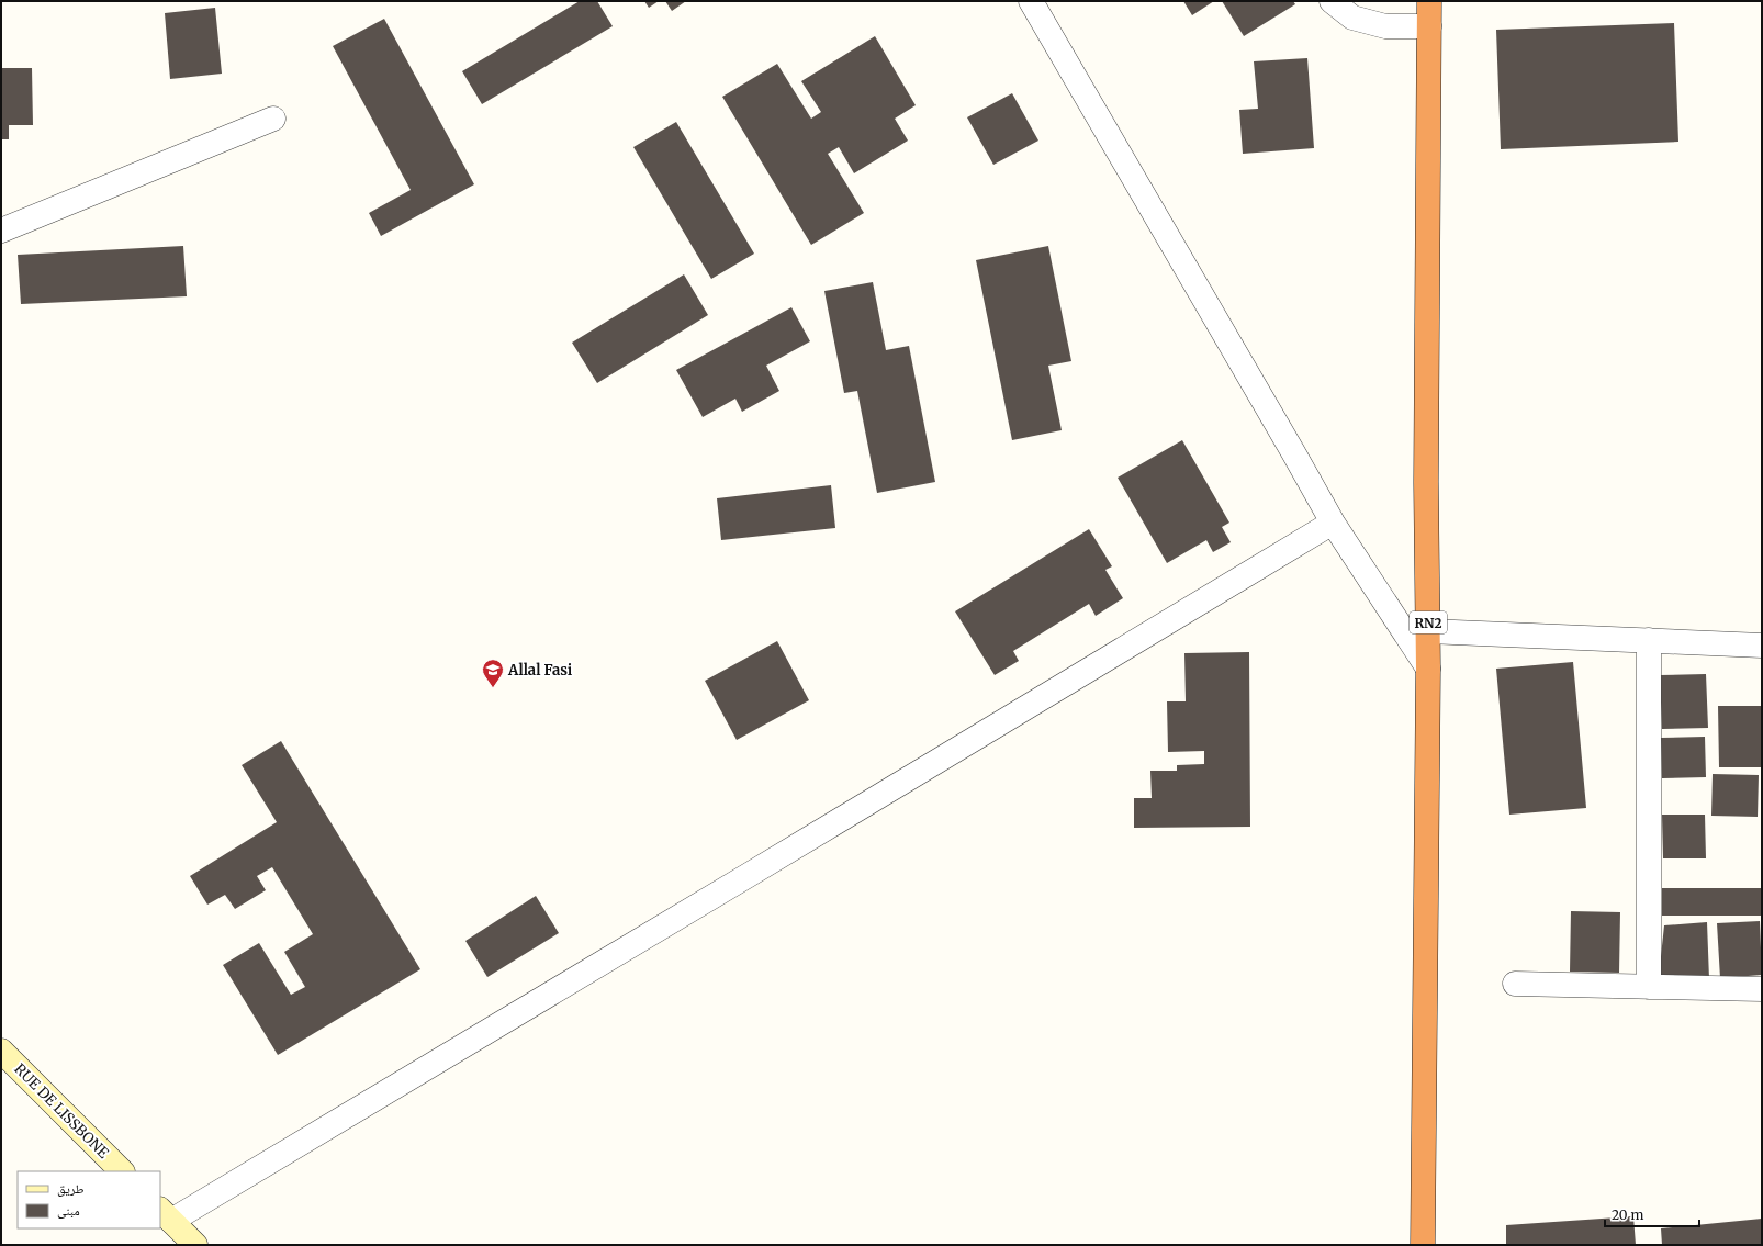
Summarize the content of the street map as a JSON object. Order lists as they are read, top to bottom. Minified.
{"streets":{"highway":["RN2"],"street":["RUE DE LISSBONE"]},"places":{"school or university":["Allal Fasi"]},"legend":["طريق","مبنى"],"scale_bar":"20 m"}
